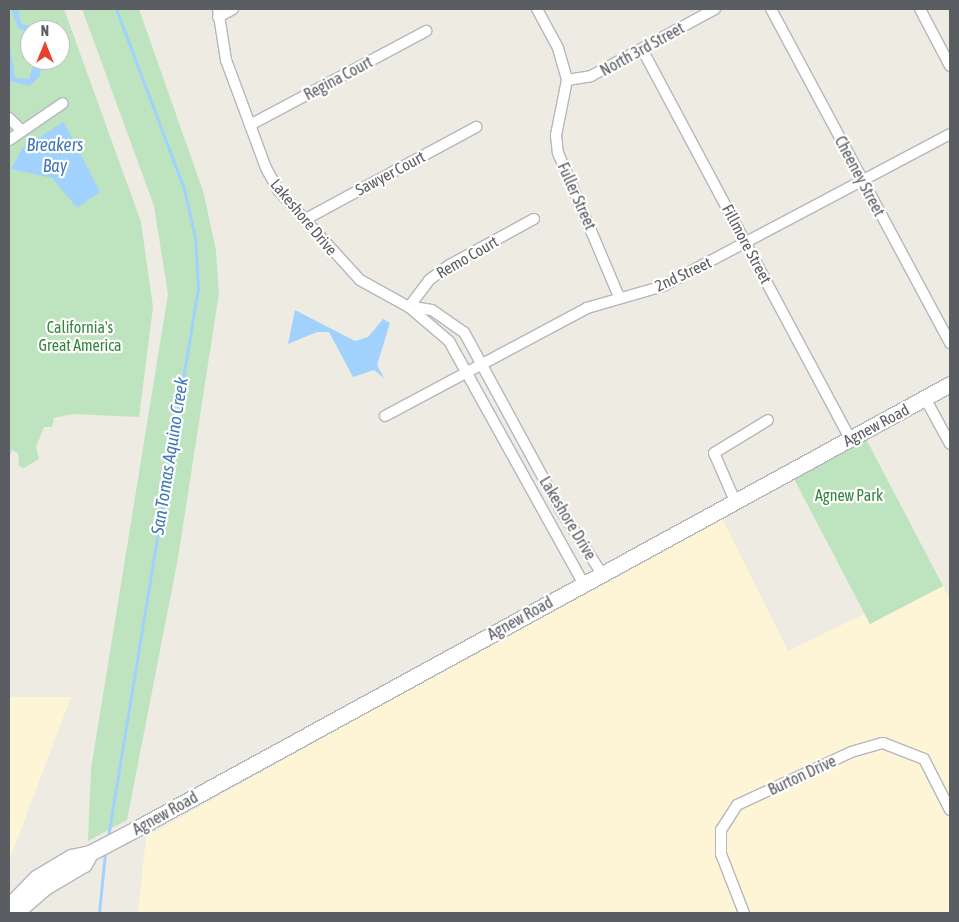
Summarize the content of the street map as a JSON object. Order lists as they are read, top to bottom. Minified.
{"streets":{"street":["North 3rd Street","Regina Court","Sawyer Court","Cheeney Street","Fuller Street","Lakeshore Drive","Fillmore Street","Remo Court","2nd Street","Agnew Road","Burton Drive"]},"crossings":[["North 3rd Street","Fuller Street"],["North 3rd Street","Fillmore Street"],["Regina Court","Lakeshore Drive"],["Sawyer Court","Lakeshore Drive"],["Cheeney Street","2nd Street"],["Fuller Street","2nd Street"],["Lakeshore Drive","Remo Court"],["Lakeshore Drive","2nd Street"],["Lakeshore Drive","Agnew Road"],["Fillmore Street","2nd Street"],["Fillmore Street","Agnew Road"]],"water":["Breakers Bay","San Tomas Aquino Creek"],"parks":["California's Great America","Agnew Park"],"north":"top"}
